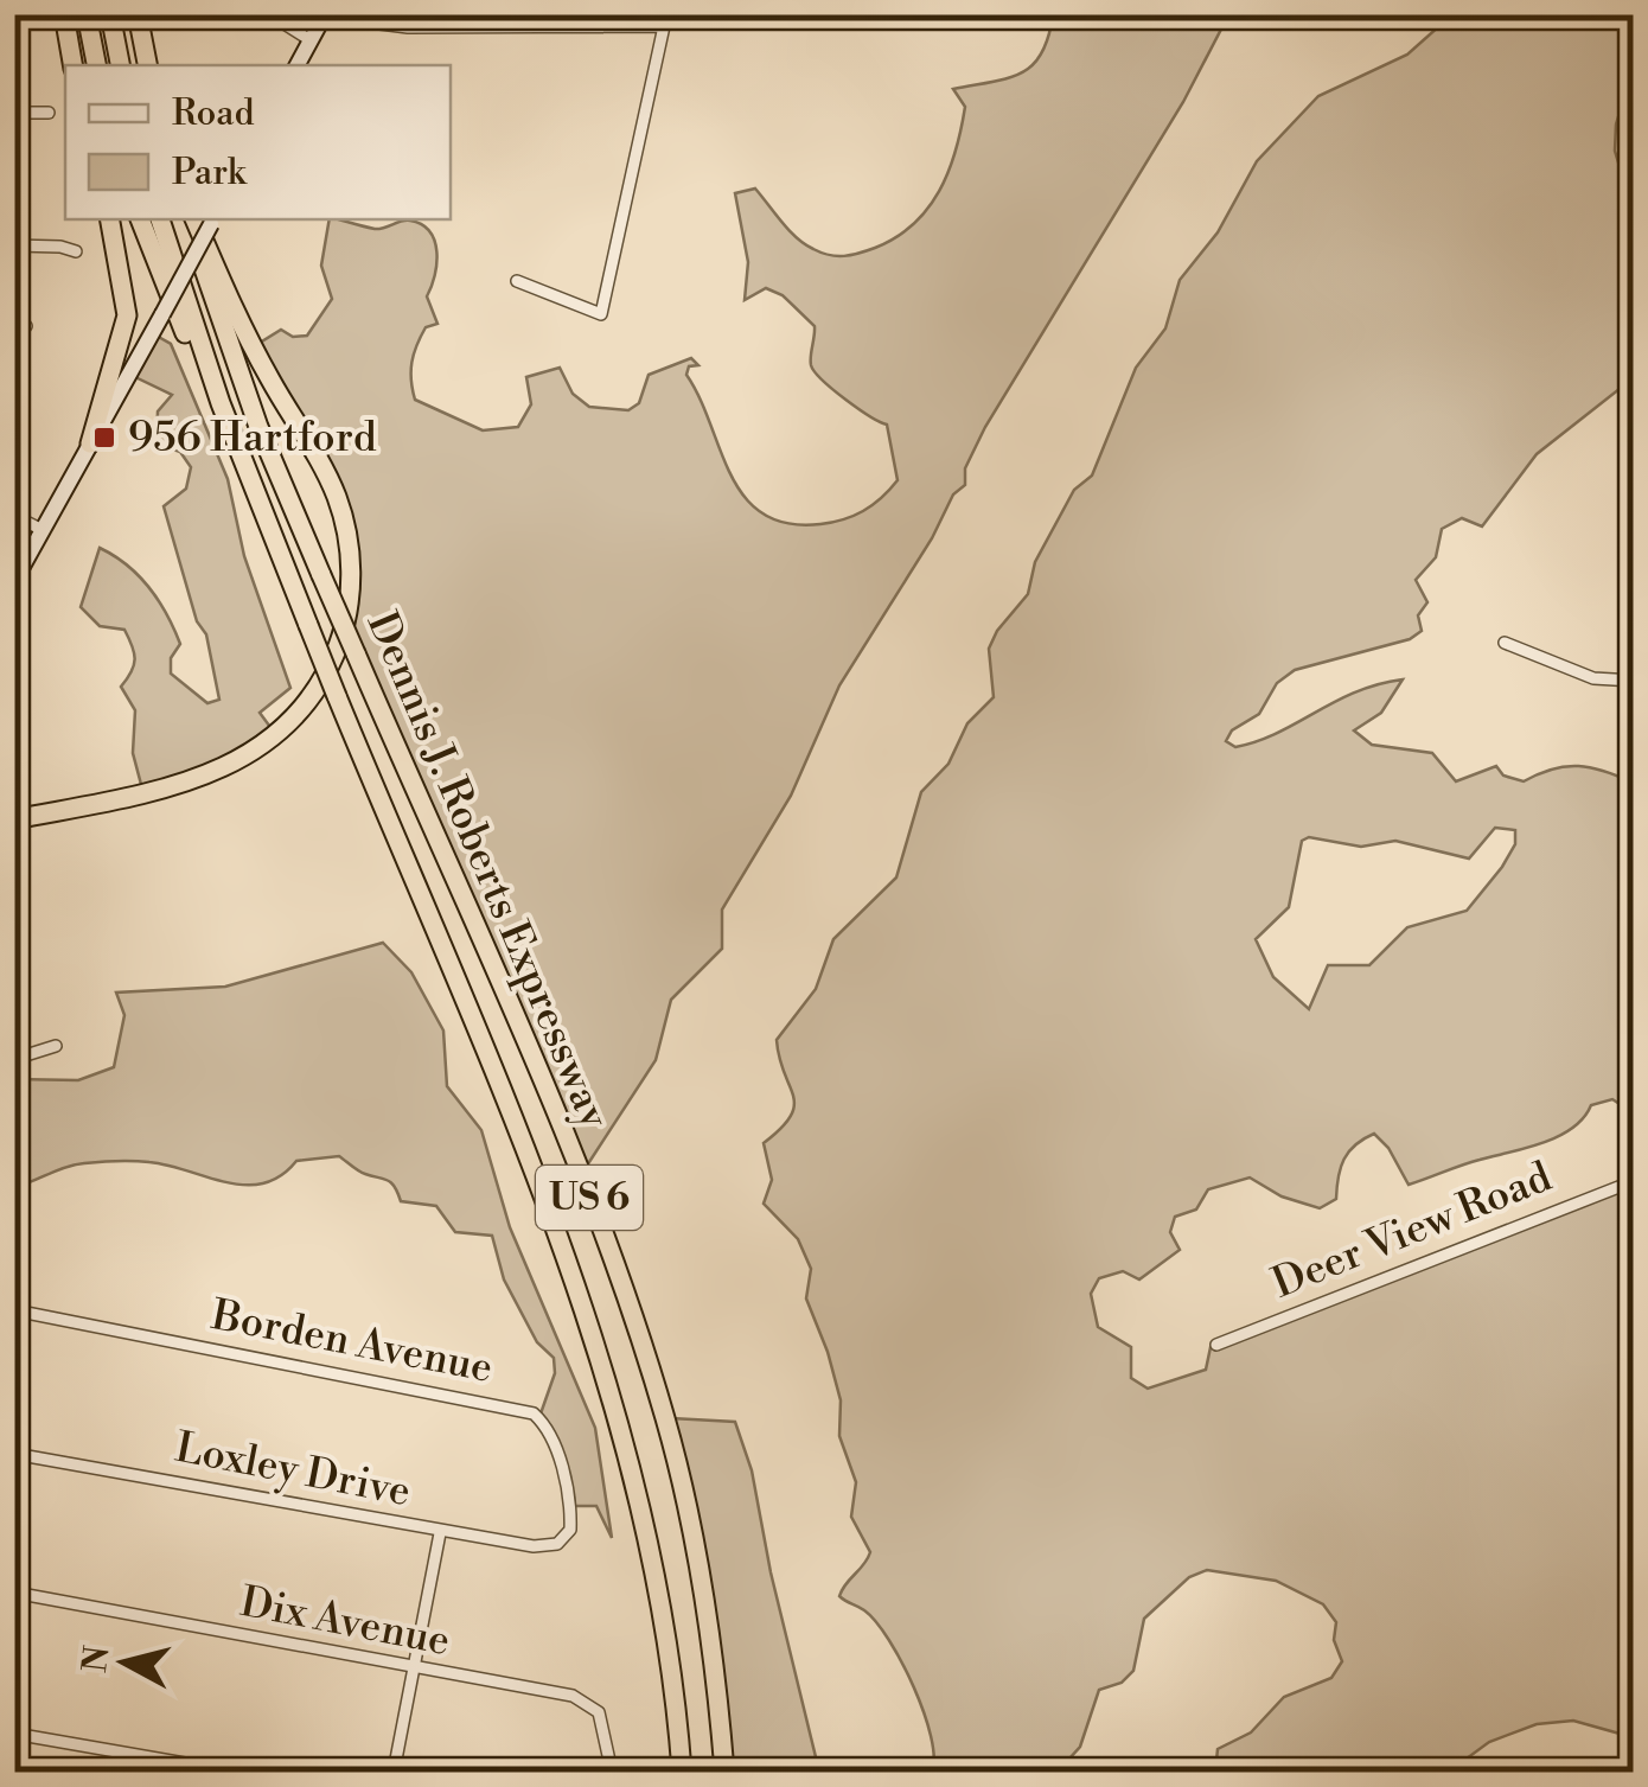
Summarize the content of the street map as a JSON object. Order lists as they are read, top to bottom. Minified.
{"streets":{"highway":["Dennis J. Roberts Expressway","US 6"],"street":["Deer View Road","Borden Avenue","Loxley Drive","Dix Avenue"]},"crossings":[["Borden Avenue","Loxley Drive"]],"places":{"transit":["956 Hartford"]},"legend":["Road","Park"],"north":"left"}
